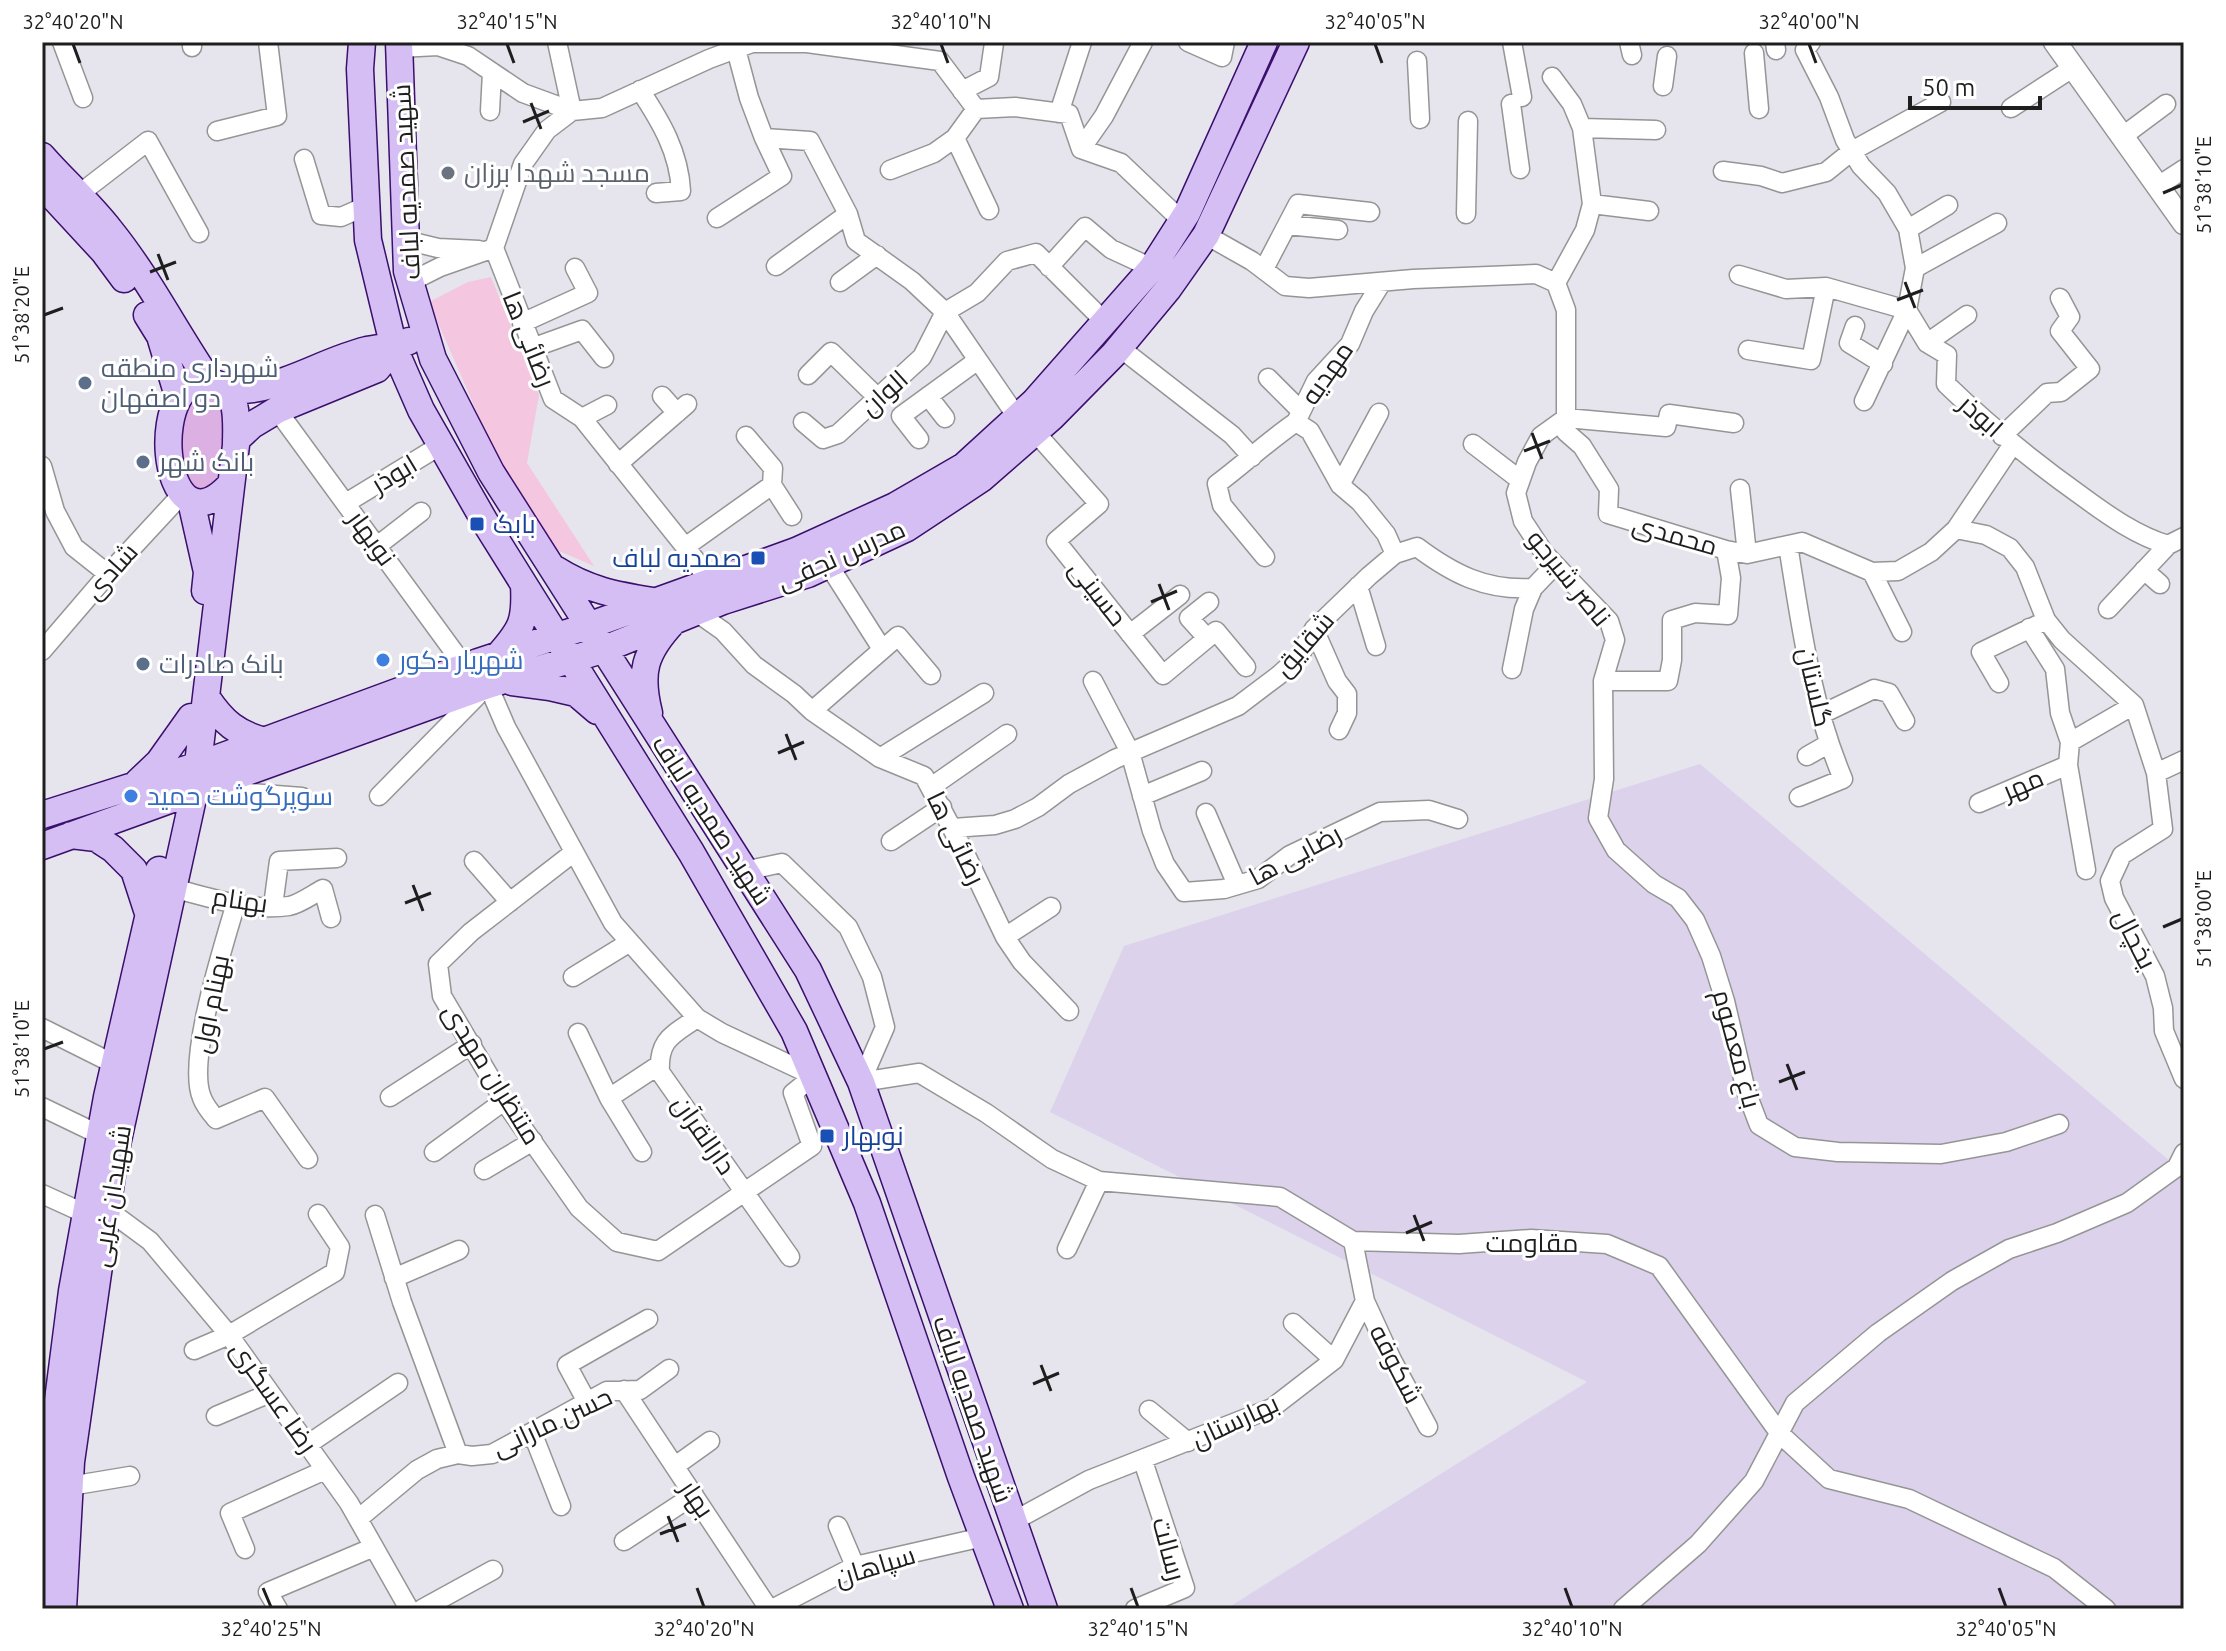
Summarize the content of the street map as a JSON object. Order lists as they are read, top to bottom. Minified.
{"streets":{"main road":["شهید صمدیه لباف","مدرس نجفی","شهیدان غربی"],"street":["رضائی ها","مهدیه","الوان","ابوذر","محمدی","نوبهار","شادی","ناصر شیرجو","حسینی","شقایق","گلستان","مهر","رضایی ها","بهنام","یخچال","بهنام اول","باغ معصوم","منتظران مهدی","دارالقرآن","مقاومت","شکوفه","رضا عسگری","بهارستان","حسن مارانی","بهار","رسالت","سپاهان"]},"crossings":[["شهید صمدیه لباف","ابوذر"],["شهید صمدیه لباف","مدرس نجفی"],["شهید صمدیه لباف","مقاومت"],["شهید صمدیه لباف","بهارستان"],["شهید صمدیه لباف","سپاهان"],["رضائی ها","مدرس نجفی"],["رضائی ها","شقایق"],["الوان","حسینی"],["ابوذر","نوبهار"],["محمدی","ناصر شیرجو"],["محمدی","گلستان"],["نوبهار","مدرس نجفی"],["مدرس نجفی","حسینی"],["مدرس نجفی","شهیدان غربی"],["شادی","شهیدان غربی"],["ناصر شیرجو","باغ معصوم"],["شقایق","رضایی ها"],["بهنام","بهنام اول"],["بهنام","شهیدان غربی"],["منتظران مهدی","دارالقرآن"],["شهیدان غربی","رضا عسگری"],["شکوفه","بهارستان"],["رضا عسگری","حسن مارانی"],["بهارستان","رسالت"],["حسن مارانی","بهار"],["بهار","سپاهان"]],"places":{"other":["مسجد شهدا برزان","شهرداری منطقه دو اصفهان","بانک شهر","شهریار دکور","بانک صادرات","سوپرگوشت حمید"],"transit":["بابک","صمدیه لباف","نوبهار"]},"scale_bar":"50 m","coordinates":["32°40'20\"N","32°40'15\"N","32°40'10\"N","32°40'05\"N","32°40'00\"N","51°38'10\"E","51°38'20\"E","51°38'00\"E","32°40'25\"N"]}
